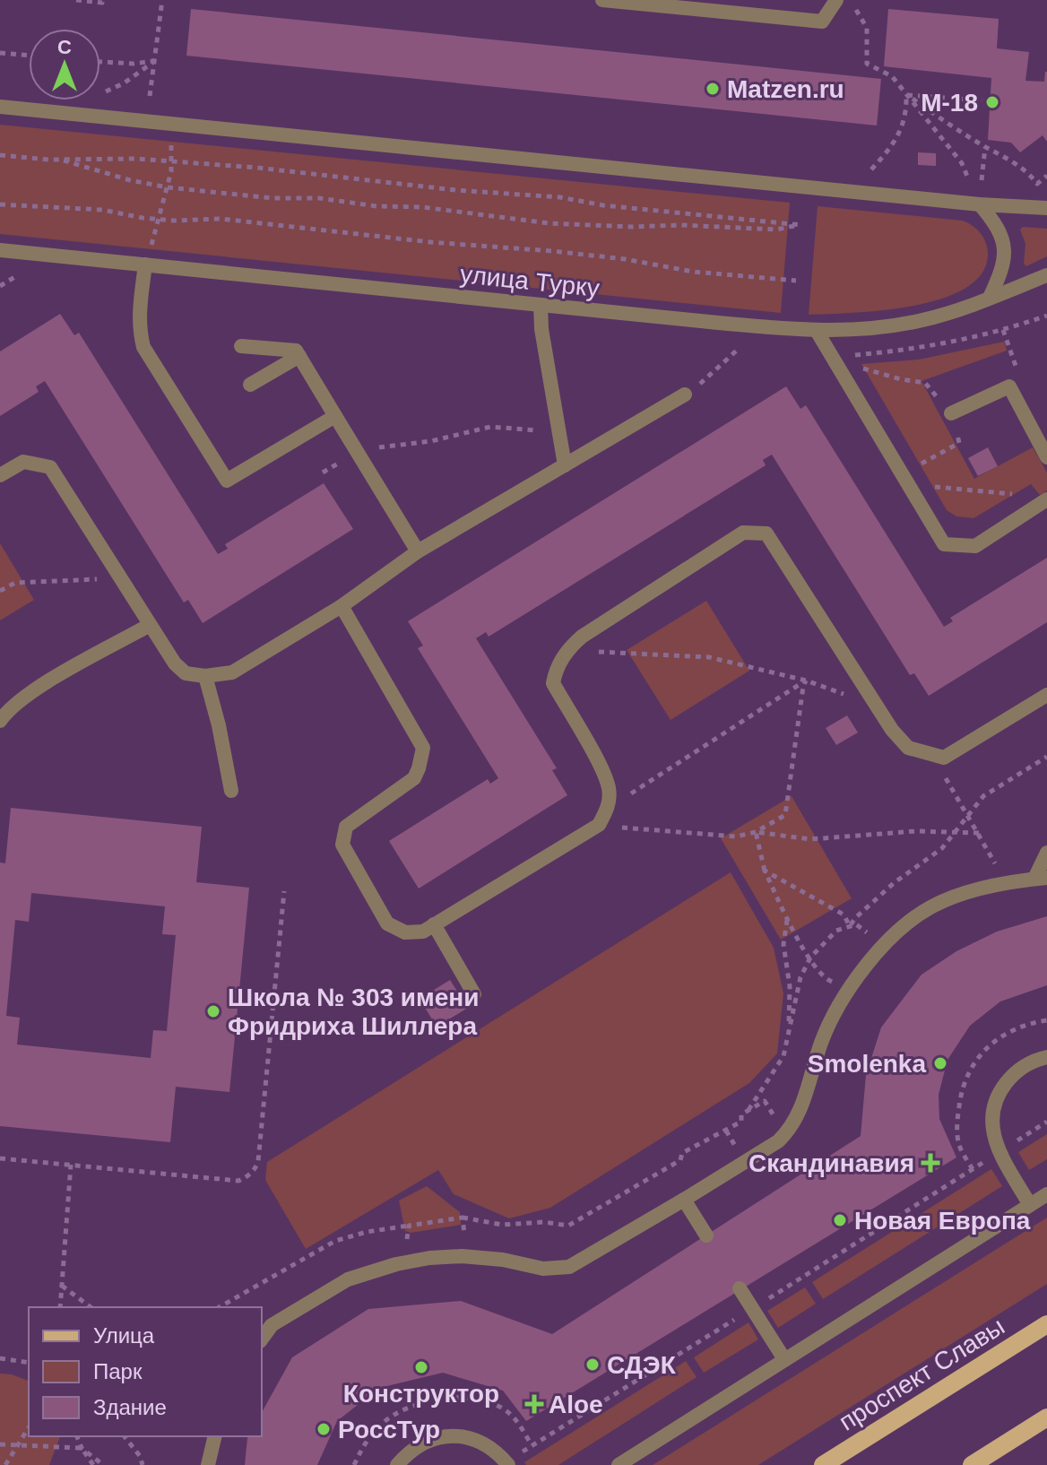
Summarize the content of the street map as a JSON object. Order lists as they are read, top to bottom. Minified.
{"streets":{"main road":["проспект Славы"],"street":["улица Турку"]},"places":{"other":["Matzen.ru","M-18","Школа № 303 имени Фридриха Шиллера","Smolenka","Новая Европа","СДЭК","Конструктор","РоссТур"],"health":["Скандинавия","Aloe"]},"legend":["Улица","Парк","Здание"],"north":"top"}
